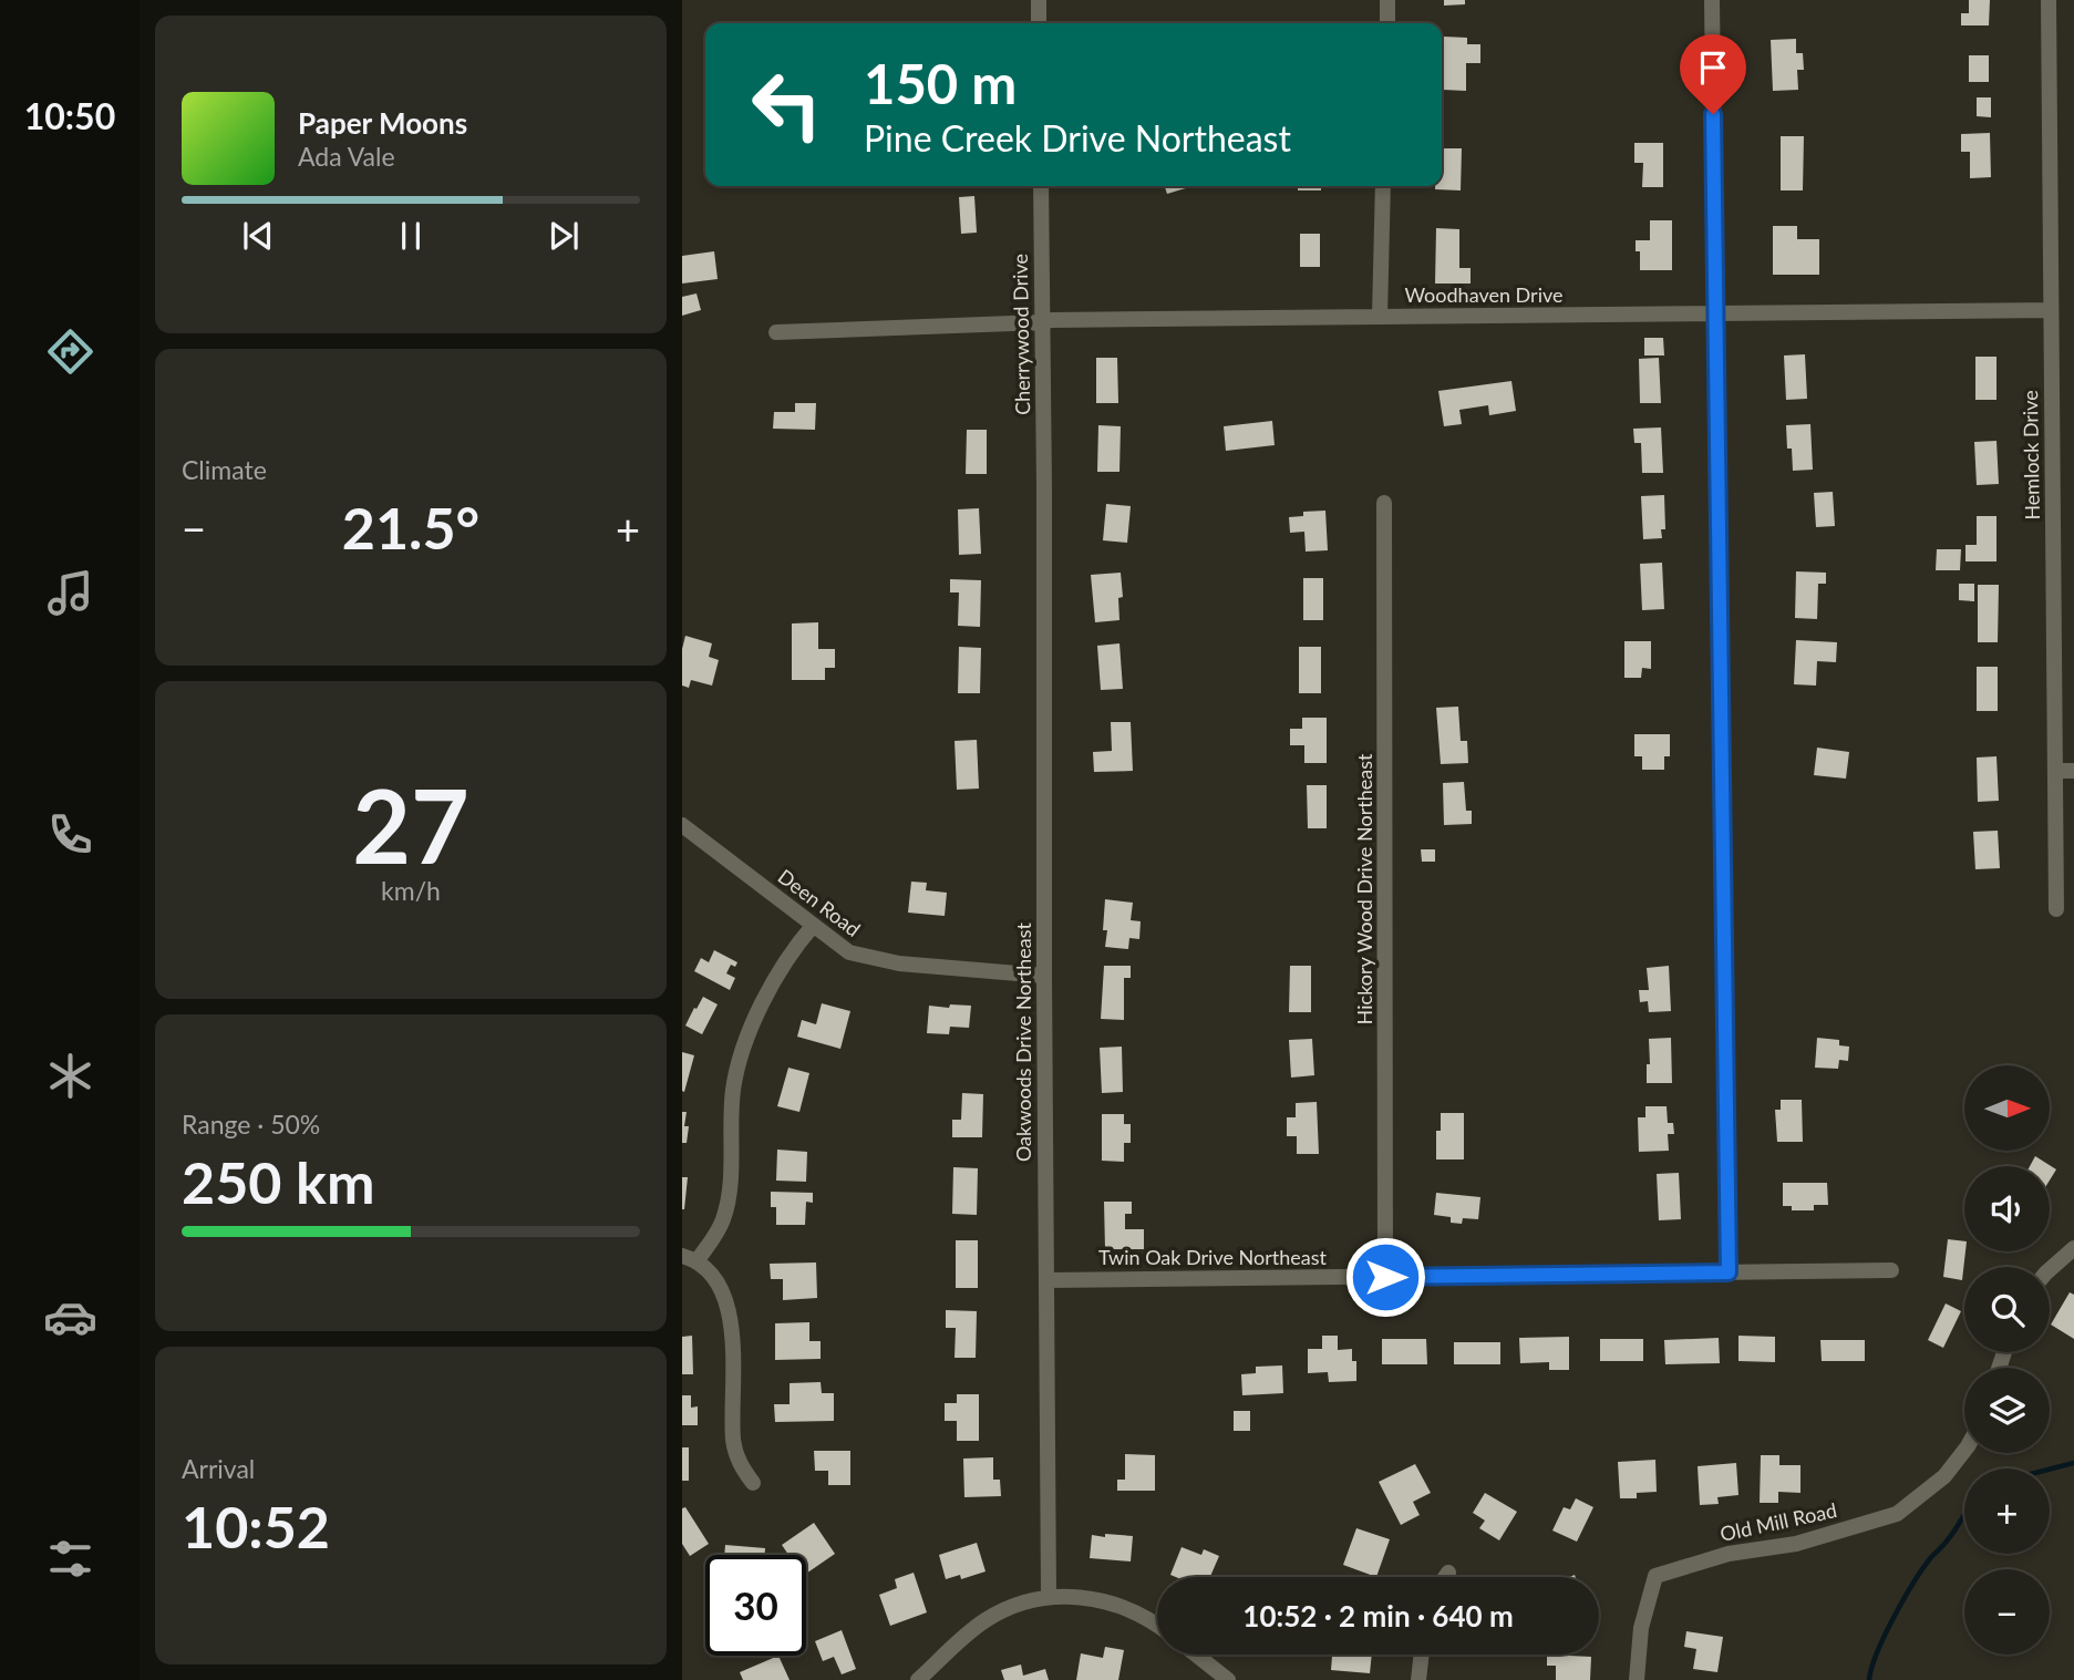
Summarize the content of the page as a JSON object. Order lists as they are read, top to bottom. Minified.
{"streets":{"street":["Woodhaven Drive","Cherrywood Drive","Hemlock Drive","Hickory Wood Drive Northeast","Deen Road","Oakwoods Drive Northeast","Twin Oak Drive Northeast","Old Mill Road"]},"crossings":[["Woodhaven Drive","Cherrywood Drive"],["Woodhaven Drive","Hemlock Drive"],["Cherrywood Drive","Oakwoods Drive Northeast"],["Hickory Wood Drive Northeast","Twin Oak Drive Northeast"],["Deen Road","Oakwoods Drive Northeast"],["Oakwoods Drive Northeast","Twin Oak Drive Northeast"]],"north":"right","page":{"tabs":"10:50","turn":["150 m","Pine Creek Drive Northeast"],"song":["Paper Moons","Ada Vale"],"tile":["Climate",["27","km/h"],["Range · 50%","250 km"],["Arrival","10:52"]],"heat":["−","21.5°","+"],"map_buttons":["+","−"],"limit":"30","trip":"10:52 · 2 min · 640 m"}}
